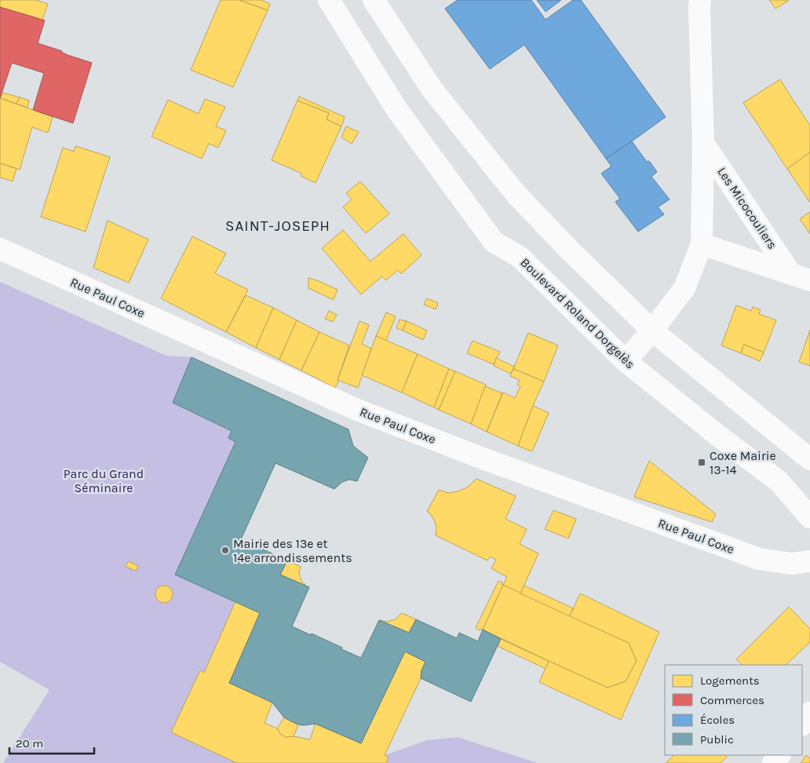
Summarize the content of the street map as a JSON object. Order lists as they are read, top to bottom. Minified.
{"streets":{"street":["Les Micocouliers","Rue Paul Coxe","Boulevard Roland Dorgelès"]},"crossings":[["Les Micocouliers","Boulevard Roland Dorgelès"]],"districts":["SAINT-JOSEPH"],"parks":["Parc du Grand Séminaire"],"places":{"transit":["Coxe Mairie 13-14"],"other":["Mairie des 13e et 14e arrondissements"]},"legend":["Logements","Commerces","Écoles","Public"],"scale_bar":"20 m"}
